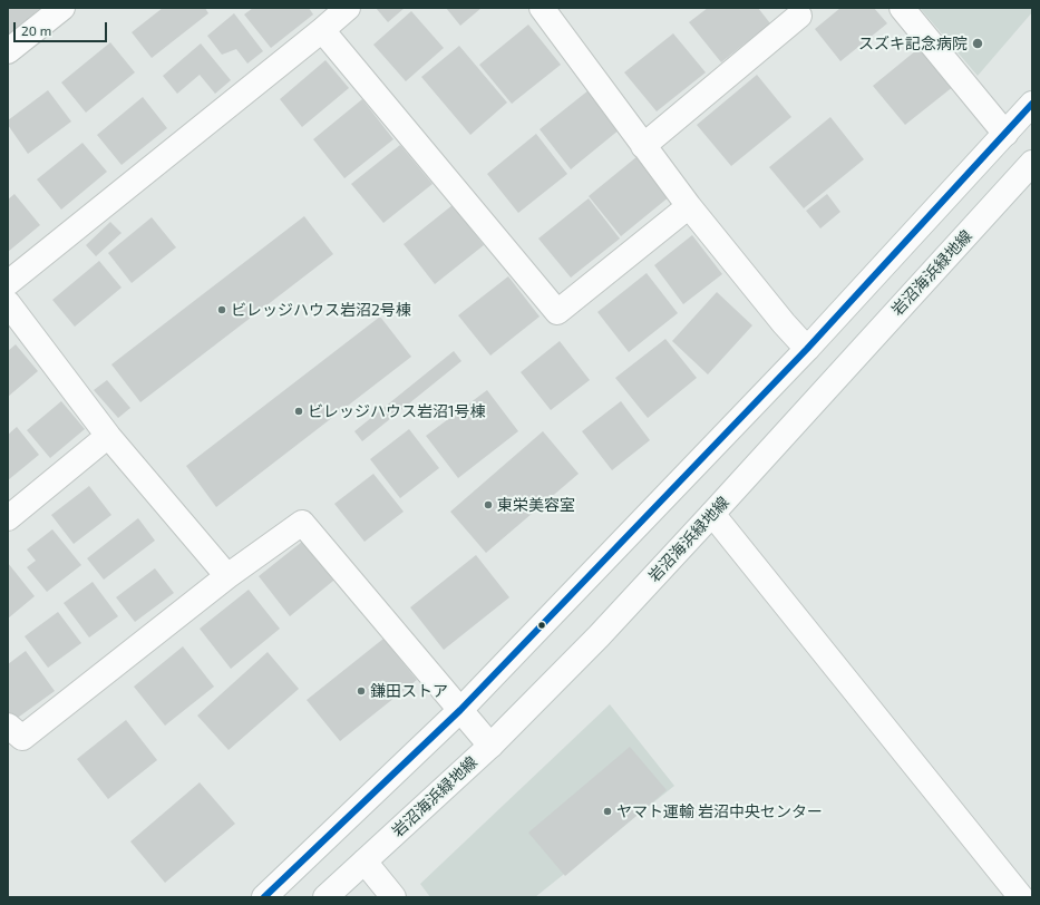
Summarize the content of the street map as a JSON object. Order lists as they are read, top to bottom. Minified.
{"streets":{"street":["岩沼海浜緑地線"]},"places":["スズキ記念病院","ビレッジハウス岩沼2号棟","ビレッジハウス岩沼1号棟","東栄美容室","鎌田ストア","ヤマト運輸 岩沼中央センター"],"scale_bar":"20 m"}
